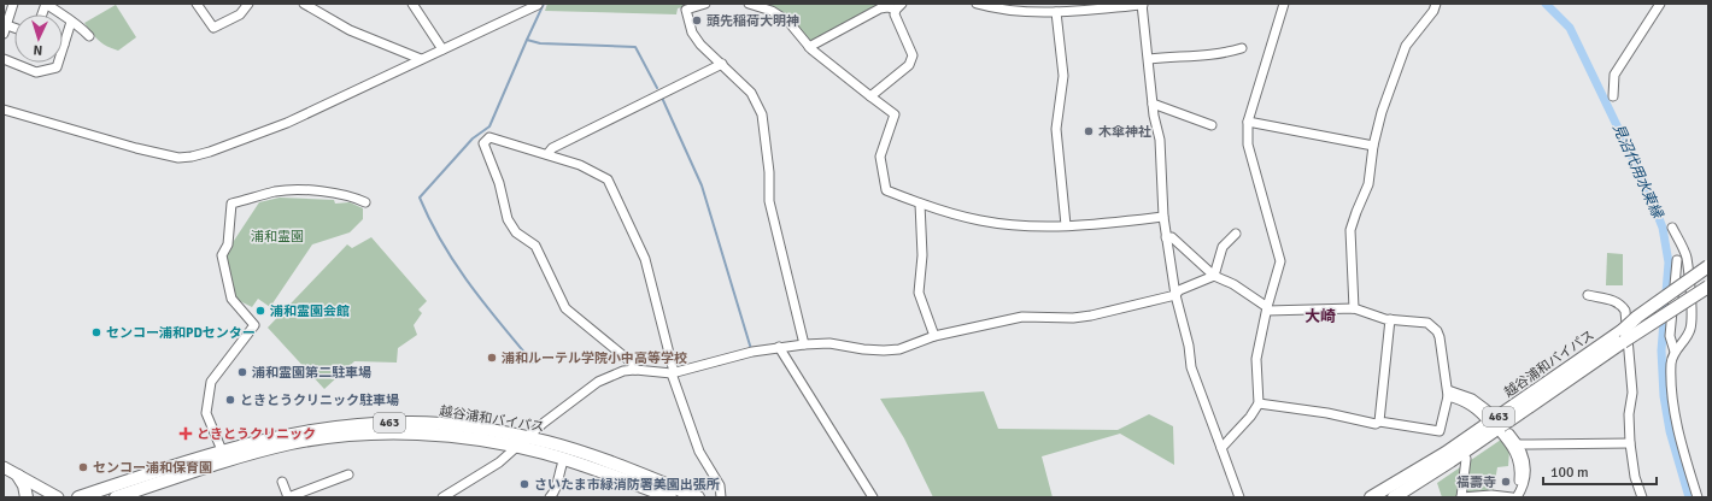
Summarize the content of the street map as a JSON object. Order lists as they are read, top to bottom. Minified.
{"streets":{"highway":["越谷浦和バイパス","463"]},"crossings":[["越谷浦和バイパス","463"]],"districts":["大崎"],"water":["見沼代用水東縁"],"parks":["浦和霊園"],"places":{"other":["頭先稲荷大明神","木傘神社","浦和霊園会館","センコー浦和PDセンター","浦和ルーテル学院小中高等学校","浦和霊園第二駐車場","ときとうクリニック駐車場","センコー浦和保育園","福壽寺","さいたま市緑消防署美園出張所"],"health":["ときとうクリニック"]},"scale_bar":"100 m","north":"bottom"}
